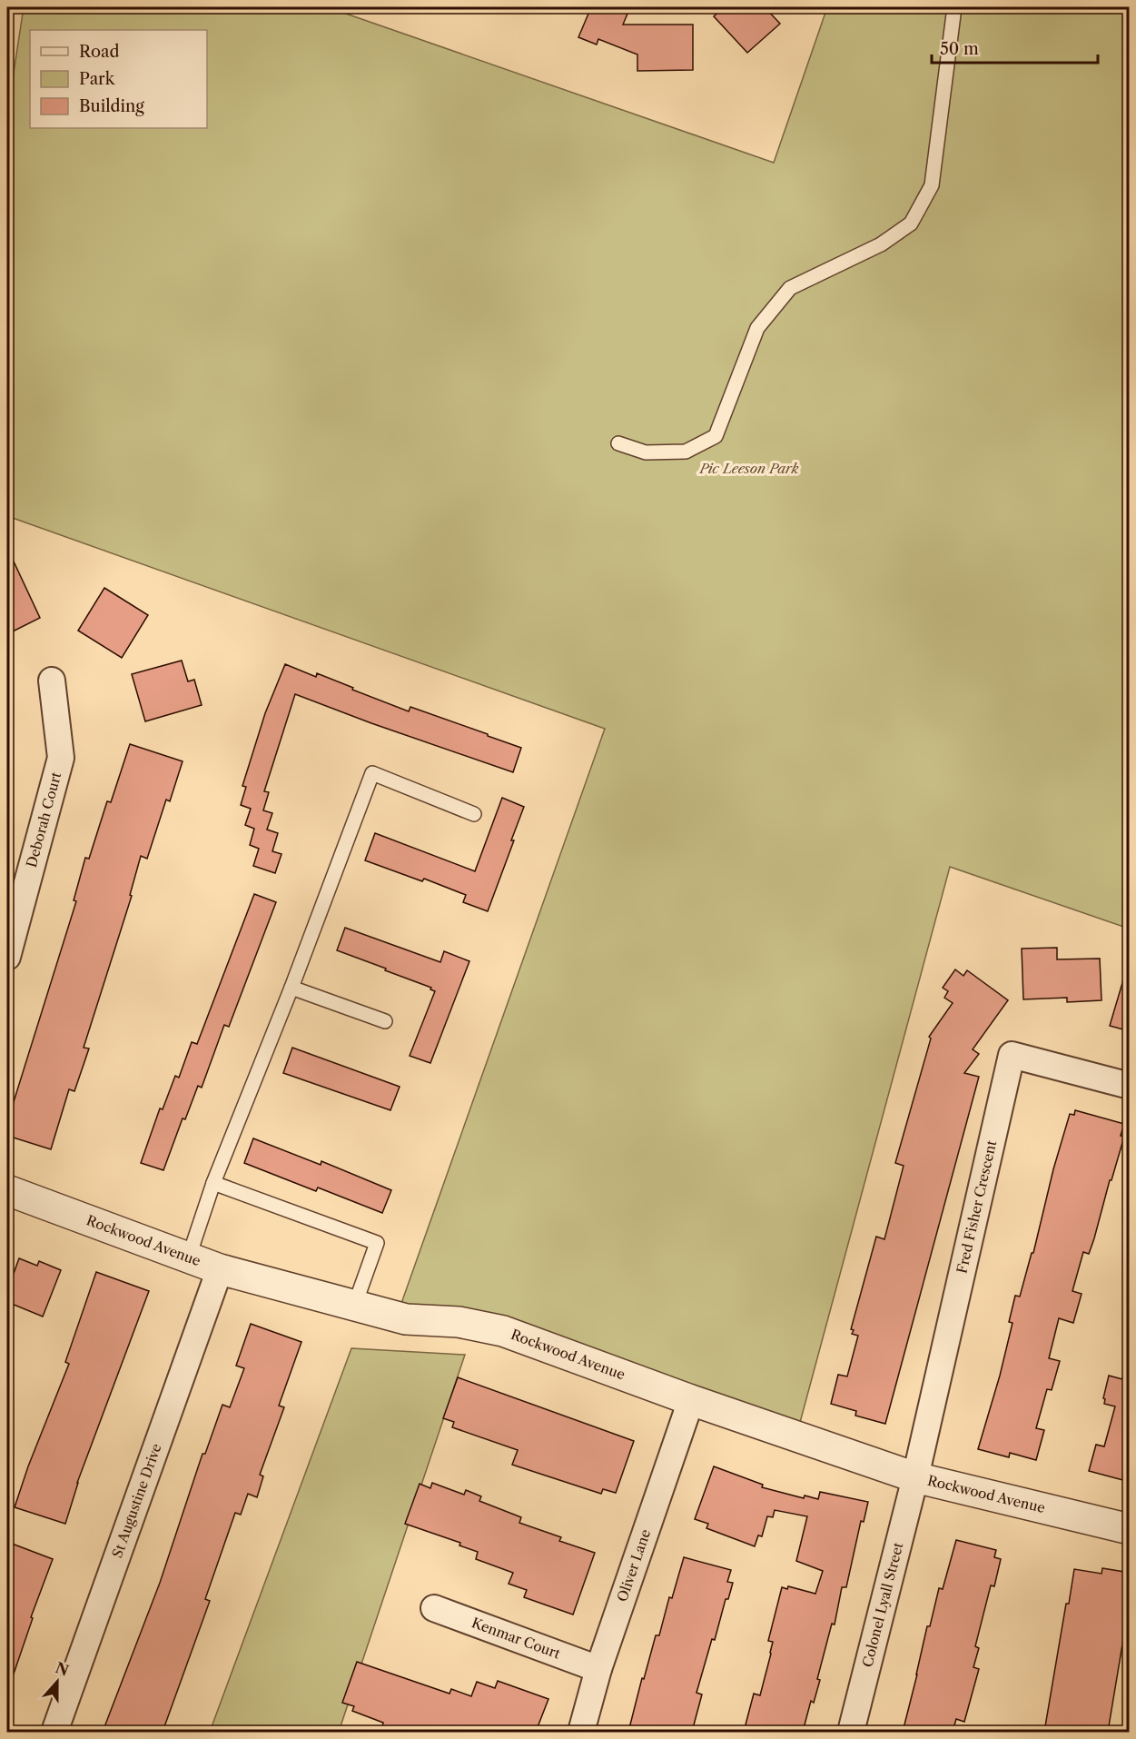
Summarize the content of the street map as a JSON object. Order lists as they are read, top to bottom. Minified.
{"streets":{"street":["Deborah Court","Fred Fisher Crescent","Rockwood Avenue","St Augustine Drive","Oliver Lane","Colonel Lyall Street","Kenmar Court"]},"crossings":[["Fred Fisher Crescent","Rockwood Avenue"],["Fred Fisher Crescent","Colonel Lyall Street"],["Rockwood Avenue","St Augustine Drive"],["Rockwood Avenue","Oliver Lane"],["Rockwood Avenue","Colonel Lyall Street"],["Oliver Lane","Kenmar Court"]],"parks":["Pic Leeson Park"],"legend":["Road","Park","Building"],"scale_bar":"50 m","north":"top"}
